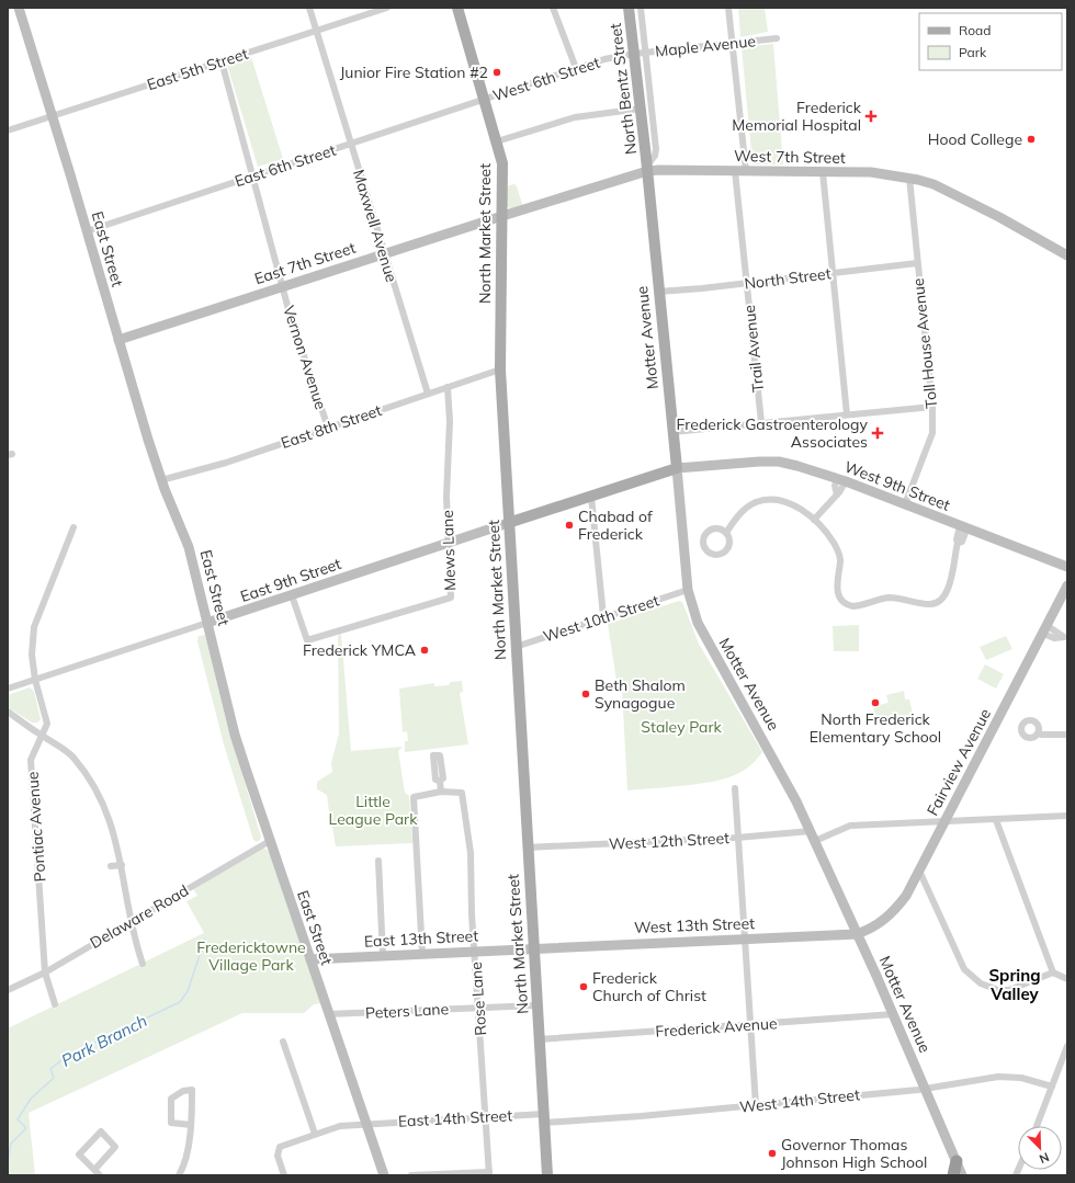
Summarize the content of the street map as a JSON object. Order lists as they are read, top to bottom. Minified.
{"streets":{"main road":["North Bentz Street","West 7th Street","North Market Street","East Street","East 7th Street","Motter Avenue","West 9th Street","East 9th Street","Fairview Avenue","West 13th Street","East 13th Street"],"street":["Maple Avenue","East 5th Street","West 6th Street","East 6th Street","Maxwell Avenue","North Street","Toll House Avenue","Trail Avenue","Vernon Avenue","East 8th Street","Mews Lane","West 10th Street","Pontiac Avenue","West 12th Street","Delaware Road","Rose Lane","Peters Lane","Frederick Avenue","West 14th Street","East 14th Street"]},"crossings":[["Maple Avenue","West 6th Street"],["Maple Avenue","North Bentz Street"],["Maple Avenue","Trail Avenue"],["East 5th Street","Maxwell Avenue"],["East 5th Street","East Street"],["East 5th Street","Vernon Avenue"],["West 6th Street","North Bentz Street"],["West 6th Street","East 6th Street"],["West 6th Street","North Market Street"],["North Bentz Street","West 7th Street"],["North Bentz Street","Motter Avenue"],["West 7th Street","North Market Street"],["West 7th Street","East 7th Street"],["West 7th Street","Motter Avenue"],["West 7th Street","Toll House Avenue"],["West 7th Street","Trail Avenue"],["East 6th Street","Maxwell Avenue"],["East 6th Street","North Market Street"],["East 6th Street","East Street"],["East 6th Street","Vernon Avenue"],["Maxwell Avenue","East 7th Street"],["Maxwell Avenue","East 8th Street"],["North Market Street","East 7th Street"],["North Market Street","East 8th Street"],["North Market Street","West 9th Street"],["North Market Street","East 9th Street"],["North Market Street","West 10th Street"],["North Market Street","West 12th Street"],["North Market Street","West 13th Street"],["North Market Street","East 13th Street"],["North Market Street","Peters Lane"],["North Market Street","Frederick Avenue"],["North Market Street","West 14th Street"],["North Market Street","East 14th Street"],["East Street","East 7th Street"],["East Street","East 8th Street"],["East Street","East 9th Street"],["East Street","Delaware Road"],["East Street","East 13th Street"],["East Street","Peters Lane"],["East Street","East 14th Street"],["East 7th Street","Vernon Avenue"],["North Street","Motter Avenue"],["North Street","Toll House Avenue"],["North Street","Trail Avenue"],["Motter Avenue","West 9th Street"],["Motter Avenue","West 10th Street"],["Motter Avenue","Fairview Avenue"],["Motter Avenue","West 12th Street"],["Motter Avenue","West 13th Street"],["Motter Avenue","Frederick Avenue"],["Motter Avenue","West 14th Street"],["Toll House Avenue","West 9th Street"],["Vernon Avenue","East 8th Street"],["East 8th Street","Mews Lane"],["West 9th Street","East 9th Street"],["Mews Lane","East 9th Street"],["East 9th Street","Pontiac Avenue"],["Fairview Avenue","West 13th Street"],["Pontiac Avenue","Delaware Road"],["West 13th Street","East 13th Street"],["East 13th Street","Rose Lane"],["Rose Lane","Peters Lane"],["Rose Lane","East 14th Street"],["West 14th Street","East 14th Street"]],"districts":["Spring Valley"],"water":["Park Branch"],"parks":["Staley Park","Little League Park","Fredericktowne Village Park"],"places":{"other":["Junior Fire Station #2","Hood College","Chabad of Frederick","Frederick YMCA","Beth Shalom Synagogue","North Frederick Elementary School","Frederick Church of Christ","Governor Thomas Johnson High School"],"health":["Frederick Memorial Hospital","Frederick Gastroenterology Associates"]},"legend":["Road","Park"],"north":"bottom right"}
